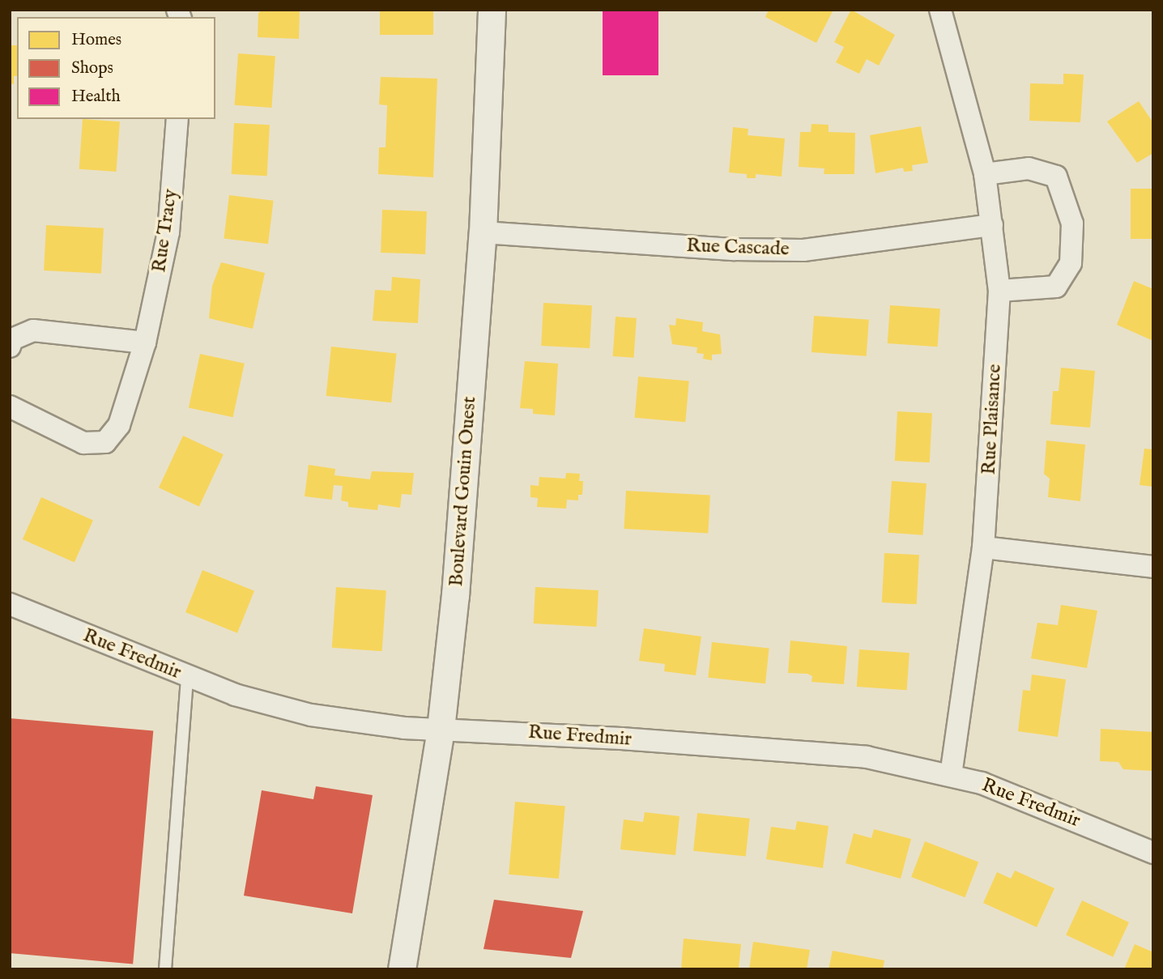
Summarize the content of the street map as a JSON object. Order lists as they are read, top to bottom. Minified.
{"streets":{"street":["Rue Tracy","Rue Cascade","Rue Plaisance","Boulevard Gouin Ouest","Rue Fredmir"]},"crossings":[["Rue Cascade","Rue Plaisance"],["Rue Cascade","Boulevard Gouin Ouest"],["Rue Plaisance","Rue Fredmir"],["Boulevard Gouin Ouest","Rue Fredmir"]],"legend":["Homes","Shops","Health"]}
